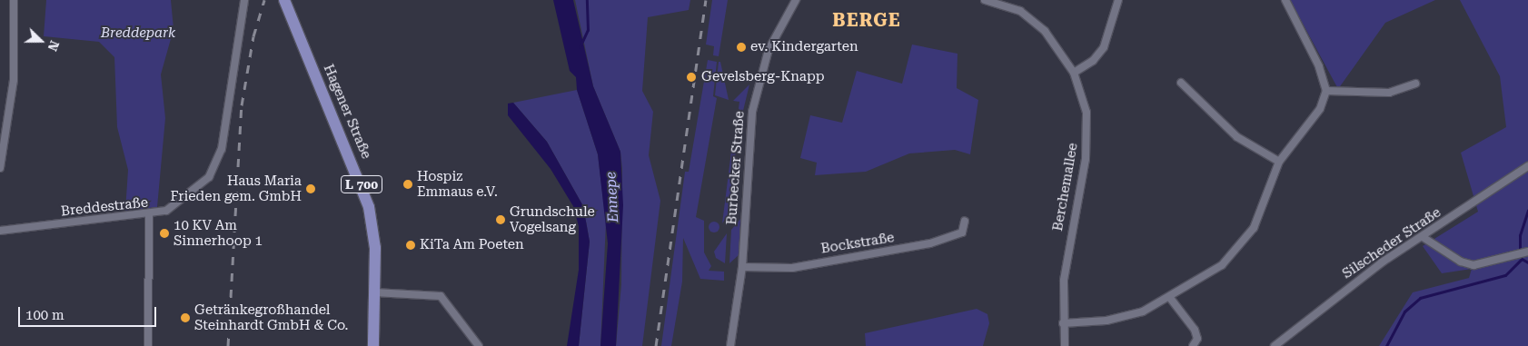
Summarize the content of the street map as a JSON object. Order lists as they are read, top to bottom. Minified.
{"streets":{"main road":["Hagener Straße","L 700"],"street":["Burbecker Straße","Berchemallee","Breddestraße","Bockstraße","Silscheder Straße"]},"crossings":[["Burbecker Straße","Bockstraße"]],"districts":["BERGE"],"water":["Ennepe"],"parks":["Breddepark"],"places":["ev. Kindergarten","Gevelsberg-Knapp","Hospiz Emmaus e.V.","Haus Maria Frieden gem. GmbH","Grundschule Vogelsang","10 KV Am Sinnerhoop 1","KiTa Am Poeten","Getränkegroßhandel Steinhardt GmbH & Co."],"scale_bar":"100 m","north":"right"}
